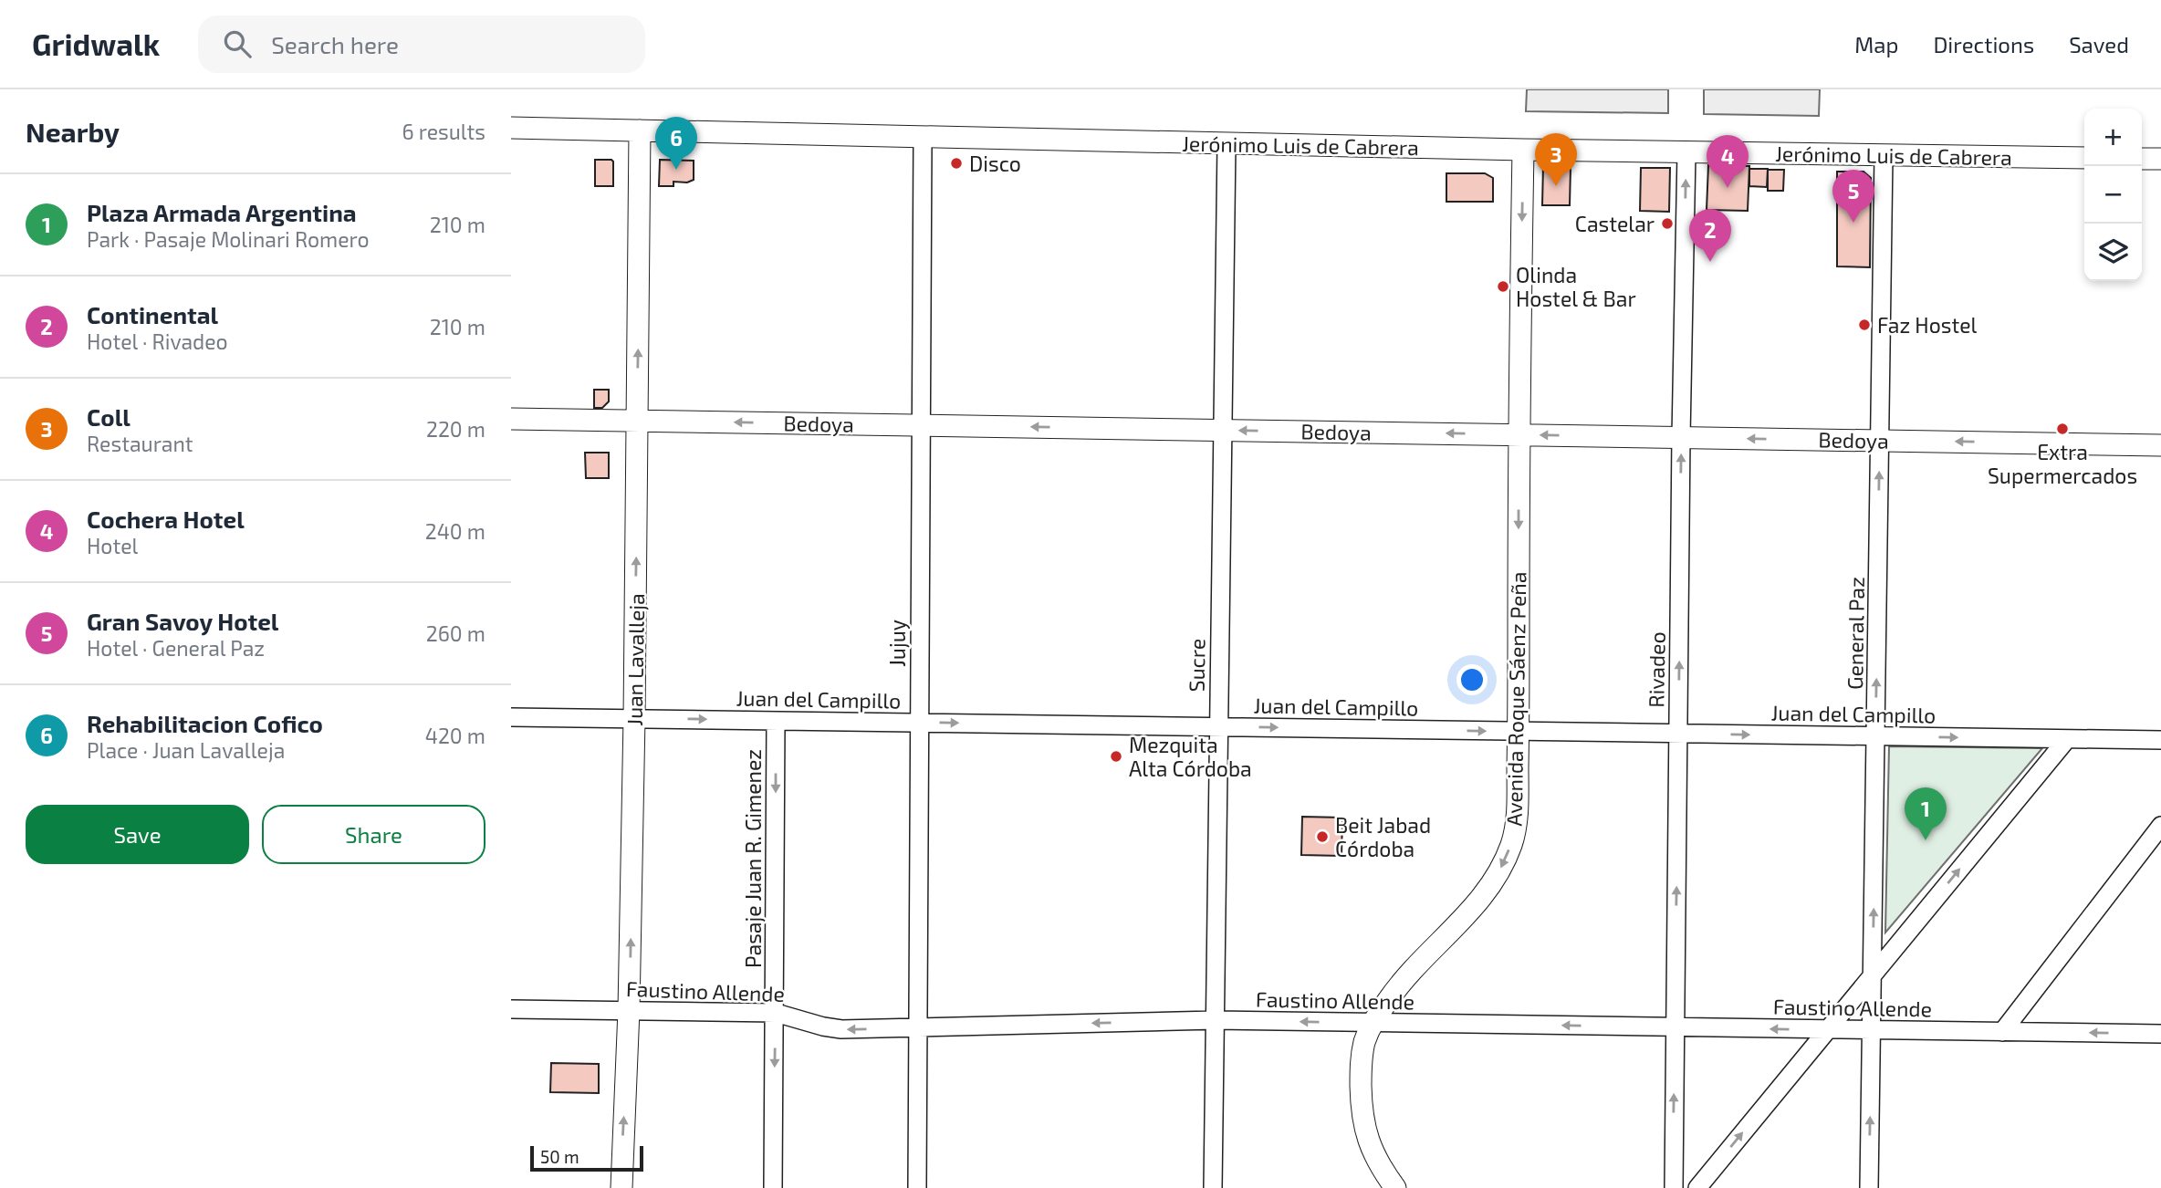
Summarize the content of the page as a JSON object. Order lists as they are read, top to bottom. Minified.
{"streets":{"main road":["Jerónimo Luis de Cabrera","Bedoya","Juan Lavalleja","Avenida Roque Sáenz Peña"],"street":["General Paz","Jujuy","Sucre","Rivadeo","Juan del Campillo","Pasaje Juan R. Gimenez","Faustino Allende"]},"crossings":[["Jerónimo Luis de Cabrera","General Paz"],["Jerónimo Luis de Cabrera","Jujuy"],["Jerónimo Luis de Cabrera","Juan Lavalleja"],["Jerónimo Luis de Cabrera","Sucre"],["Jerónimo Luis de Cabrera","Rivadeo"],["Jerónimo Luis de Cabrera","Avenida Roque Sáenz Peña"],["Bedoya","General Paz"],["Bedoya","Jujuy"],["Bedoya","Juan Lavalleja"],["Bedoya","Sucre"],["Bedoya","Rivadeo"],["Bedoya","Avenida Roque Sáenz Peña"],["General Paz","Juan del Campillo"],["General Paz","Faustino Allende"],["Jujuy","Juan del Campillo"],["Jujuy","Faustino Allende"],["Juan Lavalleja","Juan del Campillo"],["Juan Lavalleja","Faustino Allende"],["Sucre","Juan del Campillo"],["Sucre","Faustino Allende"],["Rivadeo","Juan del Campillo"],["Rivadeo","Faustino Allende"],["Juan del Campillo","Avenida Roque Sáenz Peña"],["Juan del Campillo","Pasaje Juan R. Gimenez"],["Avenida Roque Sáenz Peña","Faustino Allende"],["Pasaje Juan R. Gimenez","Faustino Allende"]],"one_way":["Bedoya","General Paz","Juan Lavalleja","Rivadeo","Juan del Campillo","Avenida Roque Sáenz Peña","Pasaje Juan R. Gimenez","Faustino Allende"],"places":["Disco","Castelar","Olinda Hostel & Bar","Faz Hostel","Extra Supermercados","Mezquita Alta Córdoba","Beit Jabad Córdoba"],"scale_bar":"50 m","page":{"header":"Gridwalk","search":"Search here","nav":["Map","Directions","Saved"],"heading":["Nearby","6 results"],"map_buttons":["+","−"],"pins":["6","3","4","5","2","1"],"list":[{"mark":"1","name":"Plaza Armada Argentina","note":"Park · Pasaje Molinari Romero","value":"210 m"},{"mark":"2","name":"Continental","note":"Hotel · Rivadeo","value":"210 m"},{"mark":"3","name":"Coll","note":"Restaurant","value":"220 m"},{"mark":"4","name":"Cochera Hotel","note":"Hotel","value":"240 m"},{"mark":"5","name":"Gran Savoy Hotel","note":"Hotel · General Paz","value":"260 m"},{"mark":"6","name":"Rehabilitacion Cofico","note":"Place · Juan Lavalleja","value":"420 m"}],"buttons":["Save","Share"],"scale":"50 m"}}
